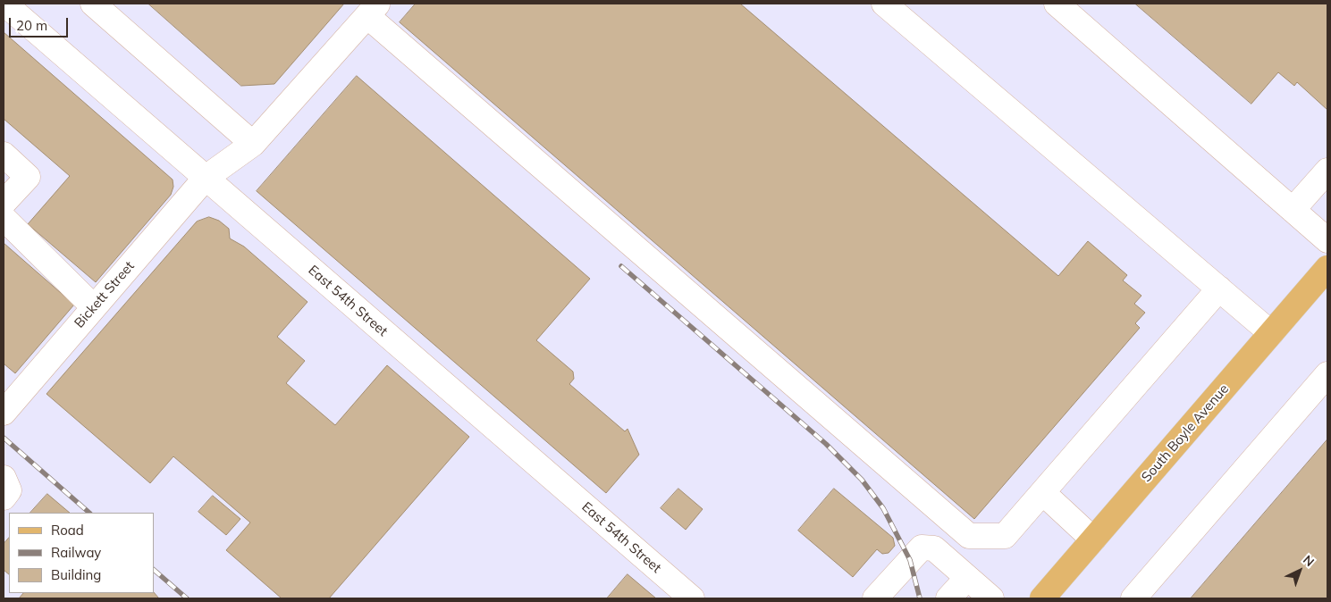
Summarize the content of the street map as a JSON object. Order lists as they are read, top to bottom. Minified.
{"streets":{"main road":["South Boyle Avenue"],"street":["Bickett Street","East 54th Street"]},"crossings":[["Bickett Street","East 54th Street"]],"legend":["Road","Railway","Building"],"scale_bar":"20 m","north":"top right"}
